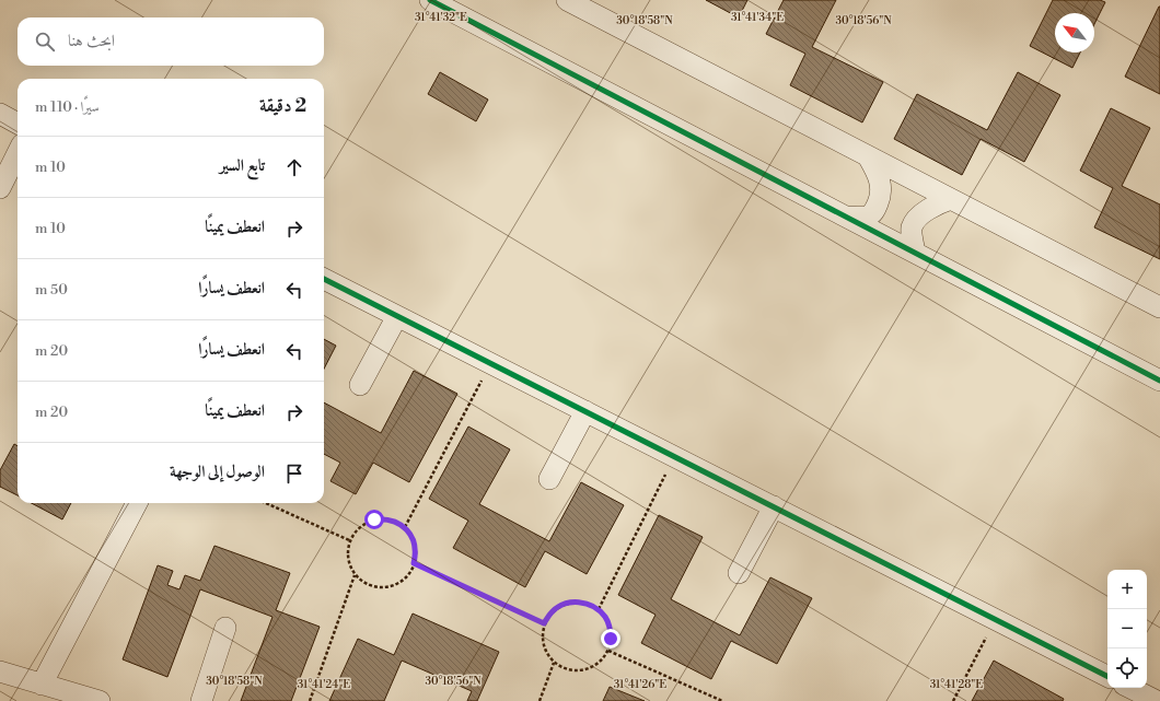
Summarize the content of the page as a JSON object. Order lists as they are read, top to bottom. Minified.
{"north":"top left","page":{"search":"ابحث هنا","heading":["2 دقيقة","سيرًا · 110 m"],"list":[["تابع السير","10 m"],["انعطف يمينًا","10 m"],["انعطف يسارًا","50 m"],["انعطف يسارًا","20 m"],["انعطف يمينًا","20 m"],"الوصول إلى الوجهة"],"map_buttons":["+","−"]},"coordinates":["31°41'32\"E","31°41'34\"E","30°18'58\"N","30°18'56\"N","31°41'24\"E","31°41'26\"E","31°41'28\"E"]}
